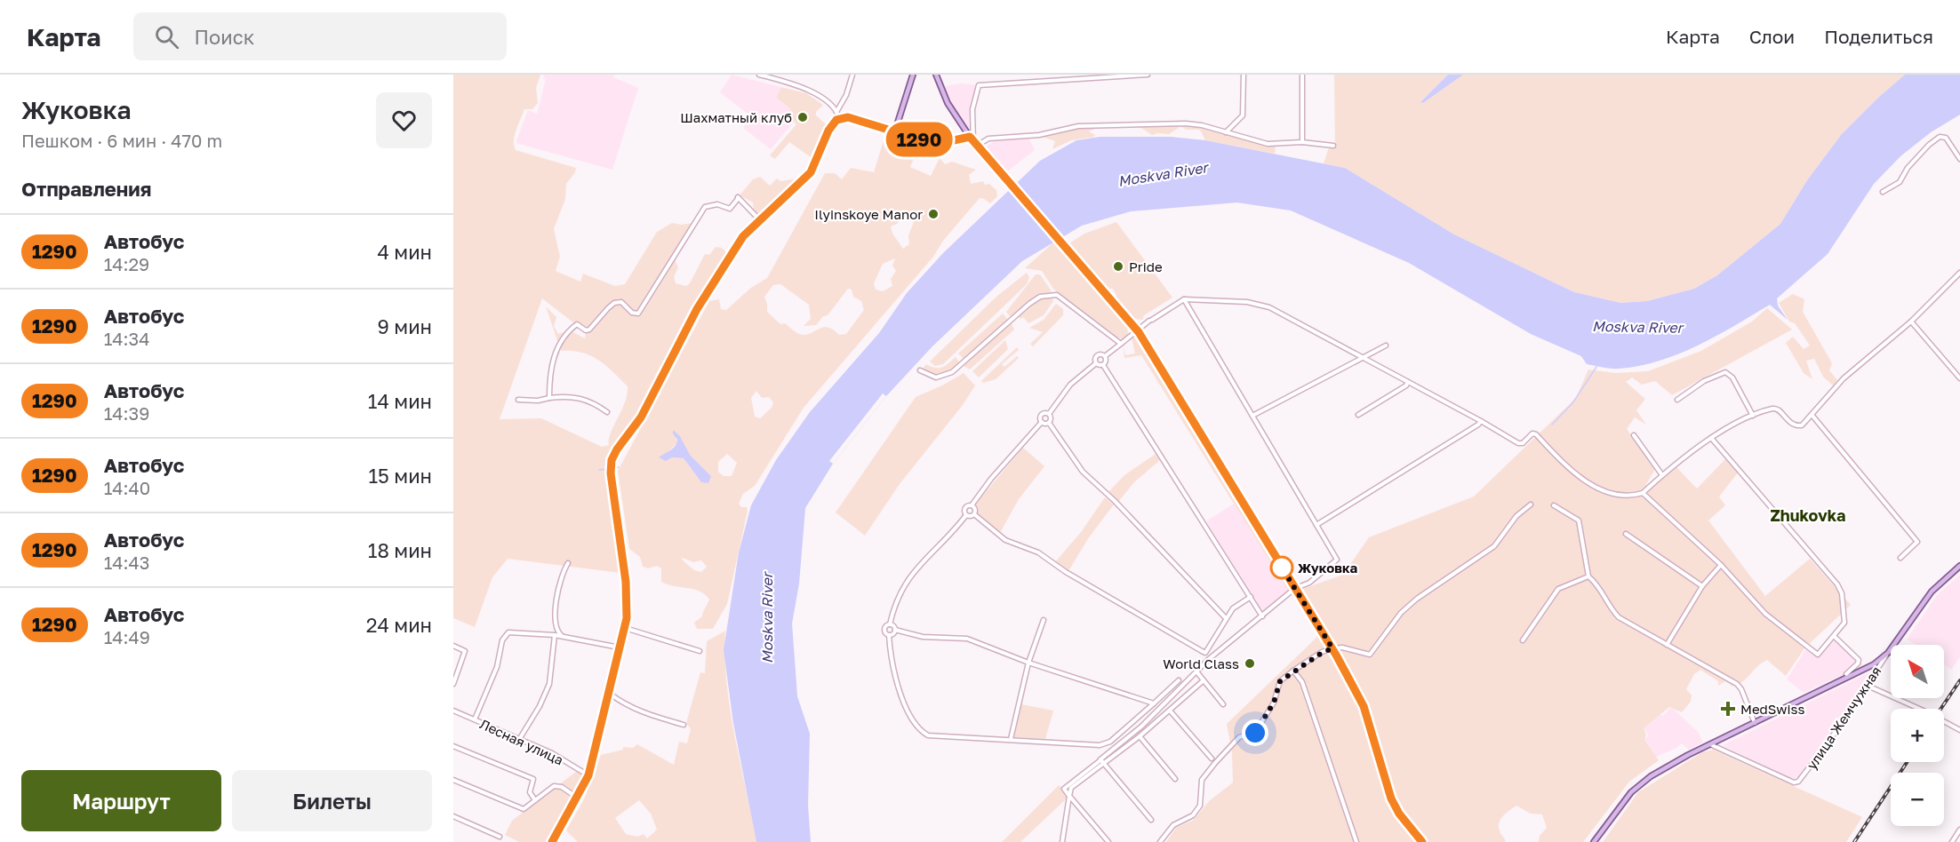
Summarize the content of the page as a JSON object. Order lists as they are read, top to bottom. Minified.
{"streets":{"street":["улица Жемчужная","Лесная улица"]},"districts":["Zhukovka"],"water":["Moskva River"],"places":{"other":["Шахматный клуб","Ilyinskoye Manor","Pride","Жуковка","World Class"],"health":["MedSwiss"]},"lines":["bus line 1290"],"north":"top left","page":{"header":"Карта","search":"Поиск","nav":["Карта","Слои","Поделиться"],"heading":[["Жуковка","Пешком · 6 мин · 470 m"],"Отправления"],"on_map":"1290","list":[{"mark":"1290","name":"Автобус","note":"14:29","value":"4 мин"},{"mark":"1290","name":"Автобус","note":"14:34","value":"9 мин"},{"mark":"1290","name":"Автобус","note":"14:39","value":"14 мин"},{"mark":"1290","name":"Автобус","note":"14:40","value":"15 мин"},{"mark":"1290","name":"Автобус","note":"14:43","value":"18 мин"},{"mark":"1290","name":"Автобус","note":"14:49","value":"24 мин"}],"map_buttons":["+","−"],"buttons":["Маршрут","Билеты"]}}
